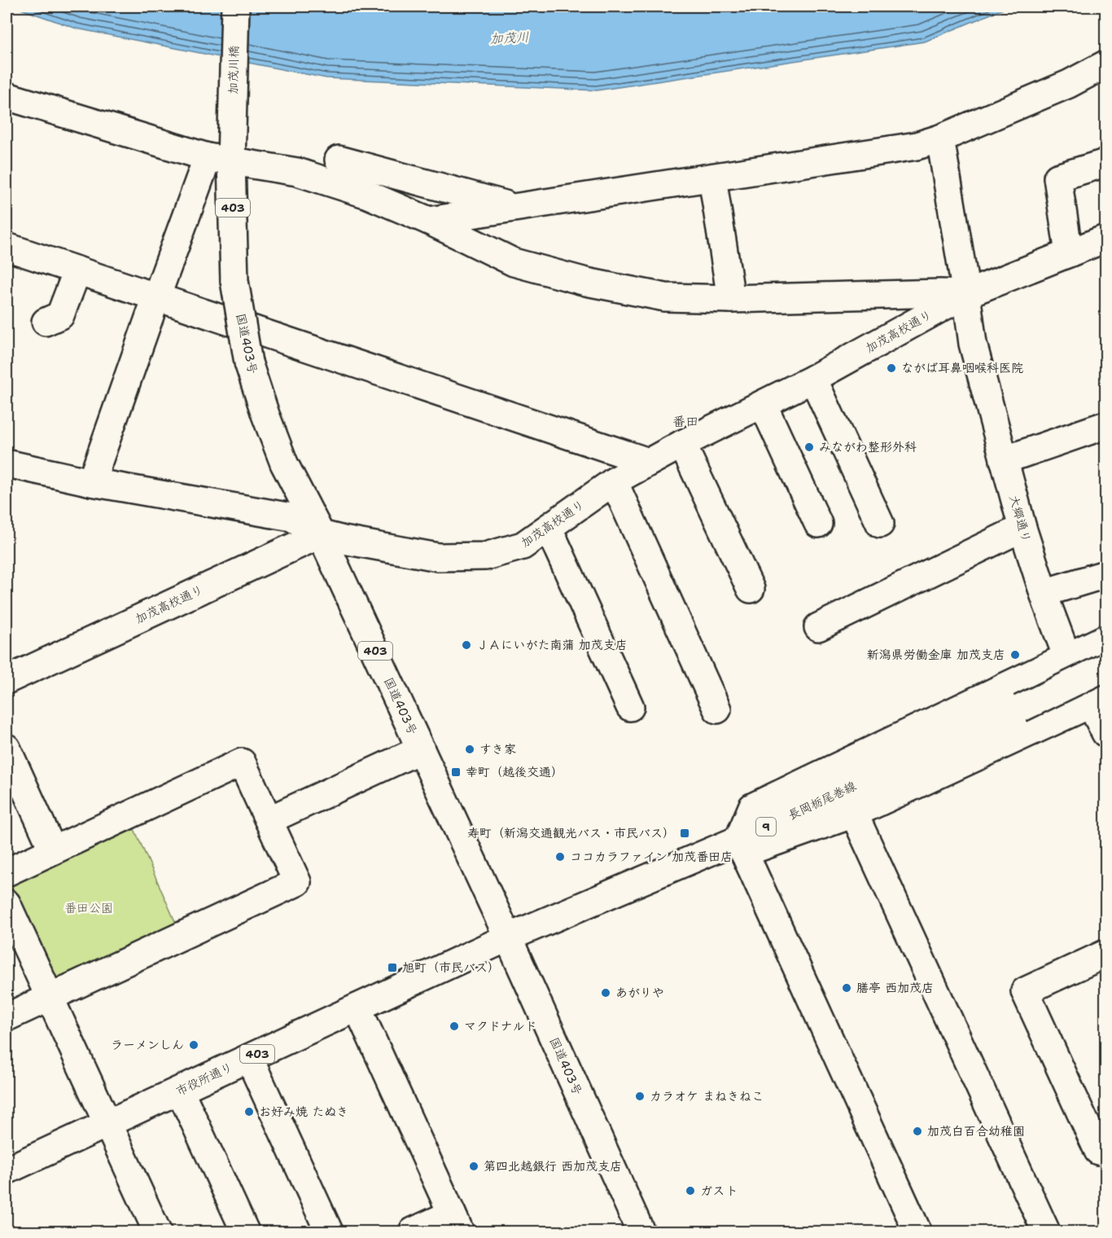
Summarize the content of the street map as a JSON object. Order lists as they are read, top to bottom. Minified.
{"streets":{"main road":["加茂川橋","403","加茂高校通り","国道403号","大郷通り","長岡栃尾巻線","9","市役所通り"]},"crossings":[["加茂川橋","国道403号"],["加茂高校通り","国道403号"],["加茂高校通り","大郷通り"],["国道403号","長岡栃尾巻線"],["国道403号","市役所通り"],["長岡栃尾巻線","市役所通り"]],"districts":["番田"],"water":["加茂川"],"parks":["番田公園"],"places":{"other":["ながば耳鼻咽喉科医院","みながわ整形外科","ＪＡにいがた南蒲 加茂支店","新潟県労働金庫 加茂支店","すき家","ココカラファイン 加茂番田店","膳亭 西加茂店","あがりや","マクドナルド","ラーメンしん","カラオケ まねきねこ","お好み焼 たぬき","加茂白百合幼稚園","第四北越銀行 西加茂支店","ガスト"],"transit":["幸町（越後交通）","寿町（新潟交通観光バス・市民バス）","旭町（市民バス）"]}}
